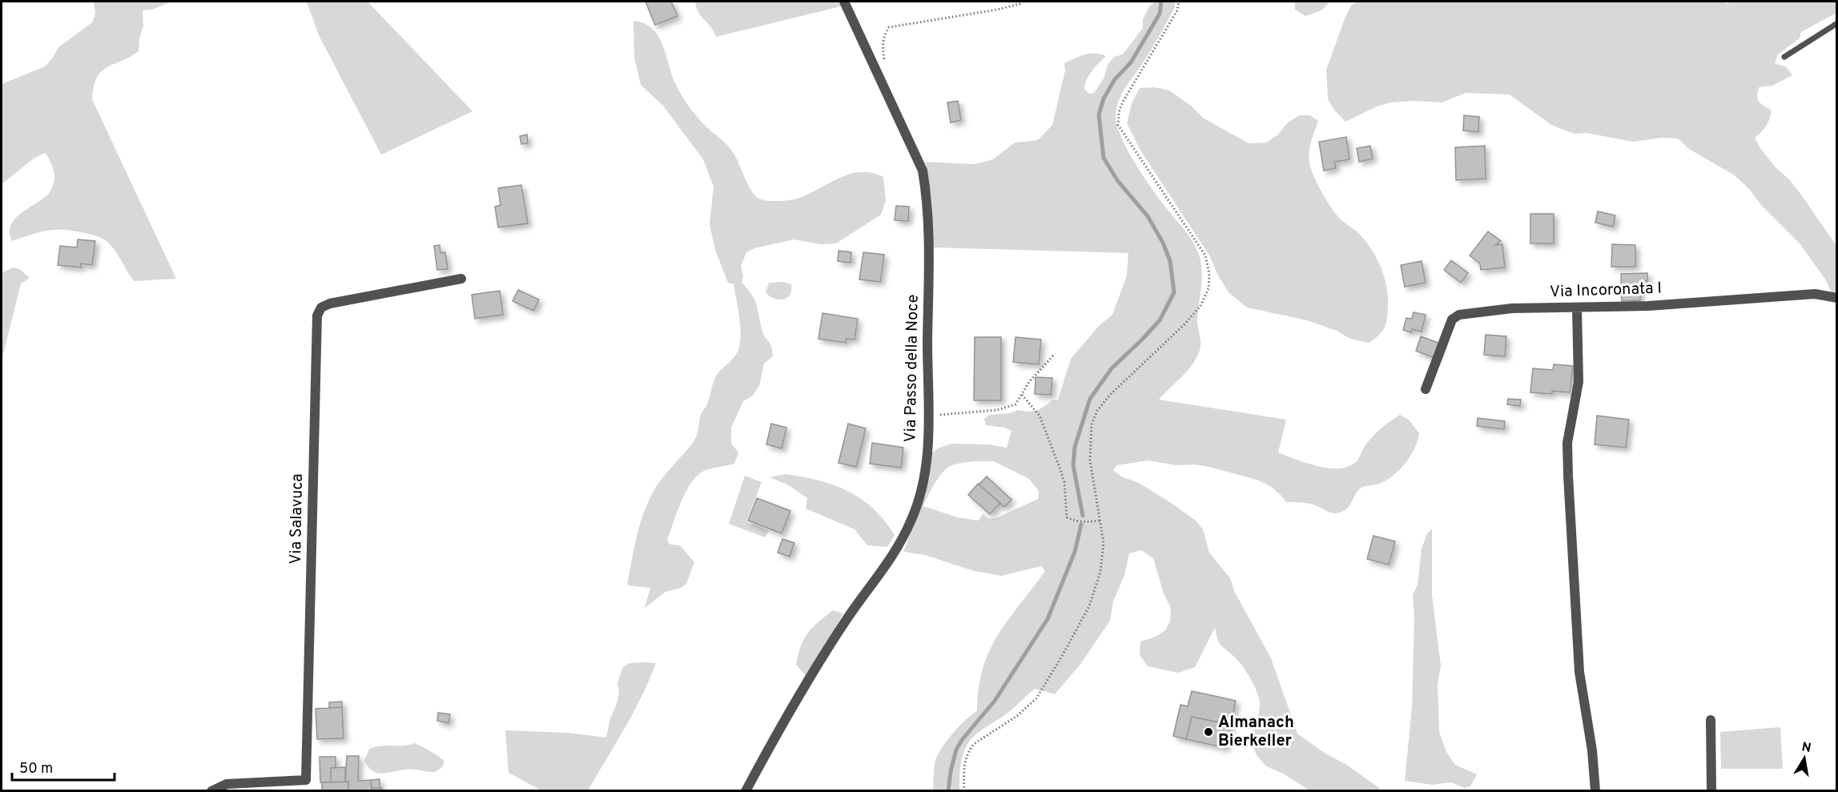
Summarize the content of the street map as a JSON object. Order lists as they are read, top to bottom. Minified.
{"streets":{"street":["Via Incoronata I","Via Passo della Noce","Via Salavuca"]},"places":["Almanach Bierkeller"],"scale_bar":"50 m","north":"top"}
